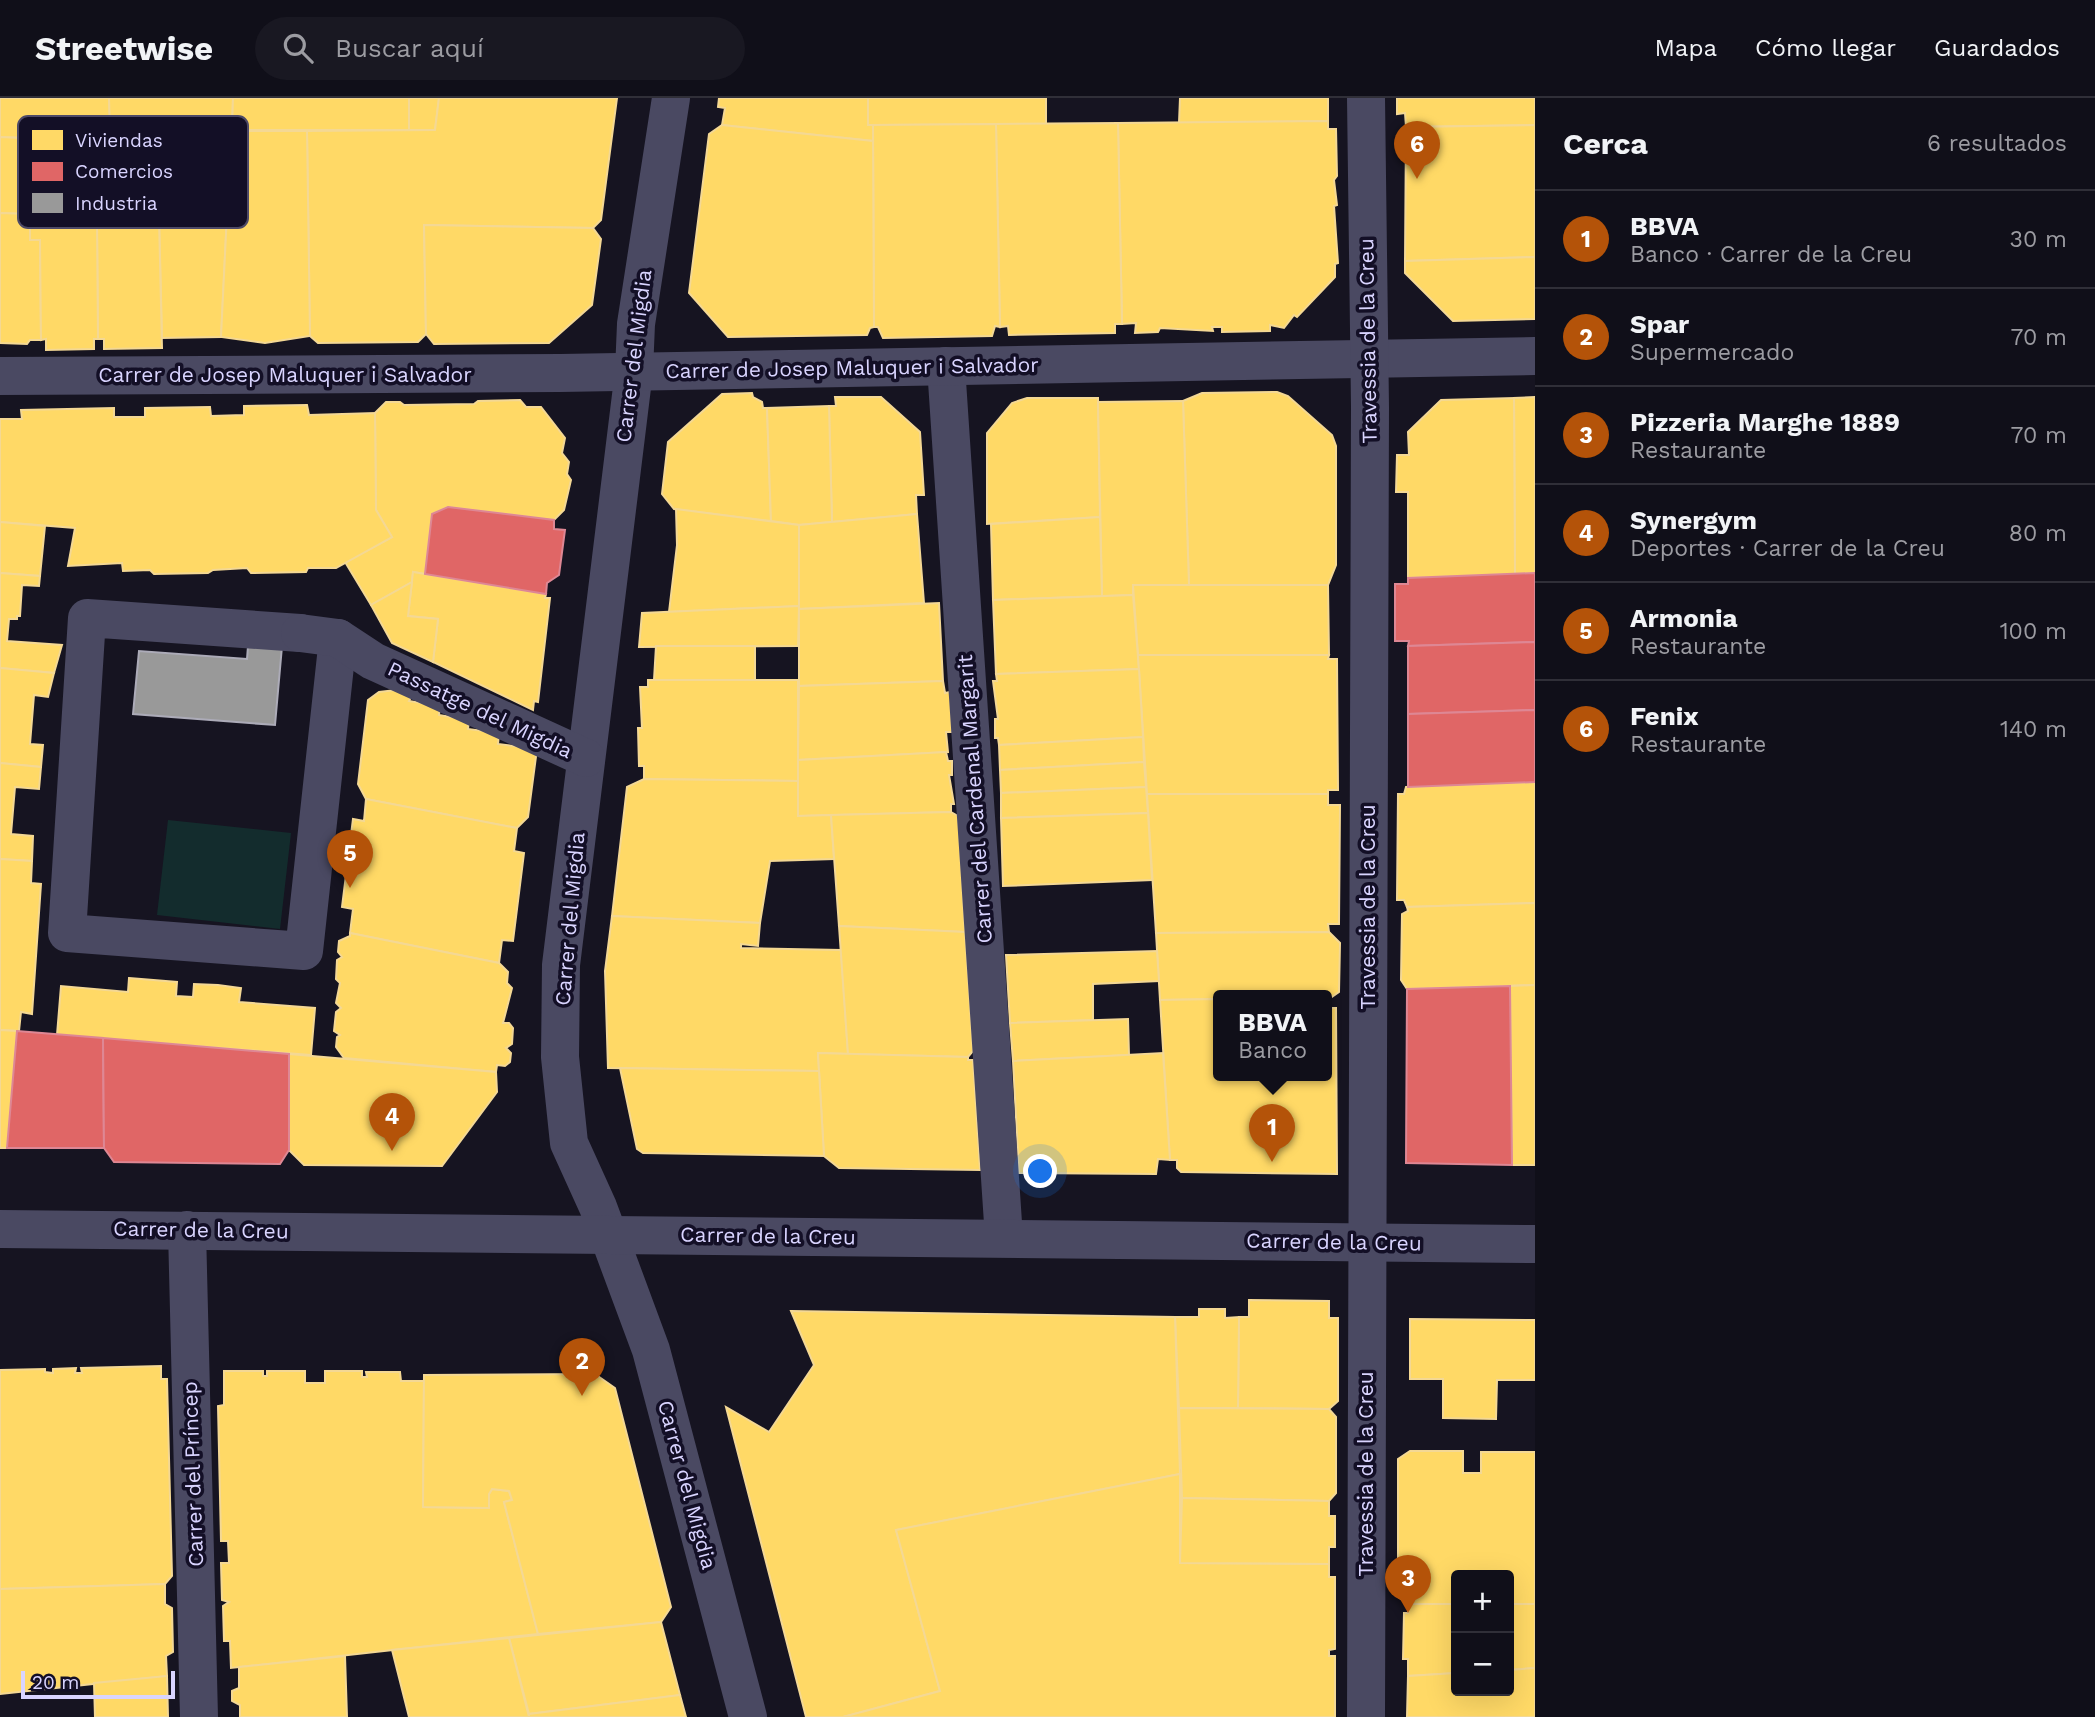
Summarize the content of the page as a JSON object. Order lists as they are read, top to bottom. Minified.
{"streets":{"street":["Travessia de la Creu","Carrer del Migdia","Carrer de Josep Maluquer i Salvador","Passatge del Migdia","Carrer del Cardenal Margarit","Carrer de la Creu","Carrer del Príncep"]},"crossings":[["Travessia de la Creu","Carrer de Josep Maluquer i Salvador"],["Travessia de la Creu","Carrer de la Creu"],["Carrer del Migdia","Carrer de Josep Maluquer i Salvador"],["Carrer del Migdia","Passatge del Migdia"],["Carrer del Migdia","Carrer de la Creu"],["Carrer de Josep Maluquer i Salvador","Carrer del Cardenal Margarit"],["Carrer del Cardenal Margarit","Carrer de la Creu"],["Carrer de la Creu","Carrer del Príncep"]],"legend":["Viviendas","Comercios","Industria"],"scale_bar":"20 m","page":{"header":"Streetwise","search":"Buscar aquí","nav":["Mapa","Cómo llegar","Guardados"],"heading":["Cerca","6 resultados"],"pins":["6","5","4","1","2","3"],"list":[{"mark":"1","name":"BBVA","note":"Banco · Carrer de la Creu","value":"30 m"},{"mark":"2","name":"Spar","note":"Supermercado","value":"70 m"},{"mark":"3","name":"Pizzeria Marghe 1889","note":"Restaurante","value":"70 m"},{"mark":"4","name":"Synergym","note":"Deportes · Carrer de la Creu","value":"80 m"},{"mark":"5","name":"Armonia","note":"Restaurante","value":"100 m"},{"mark":"6","name":"Fenix","note":"Restaurante","value":"140 m"}],"popup":["BBVA","Banco"],"map_buttons":["+","−"],"scale":"20 m"}}
